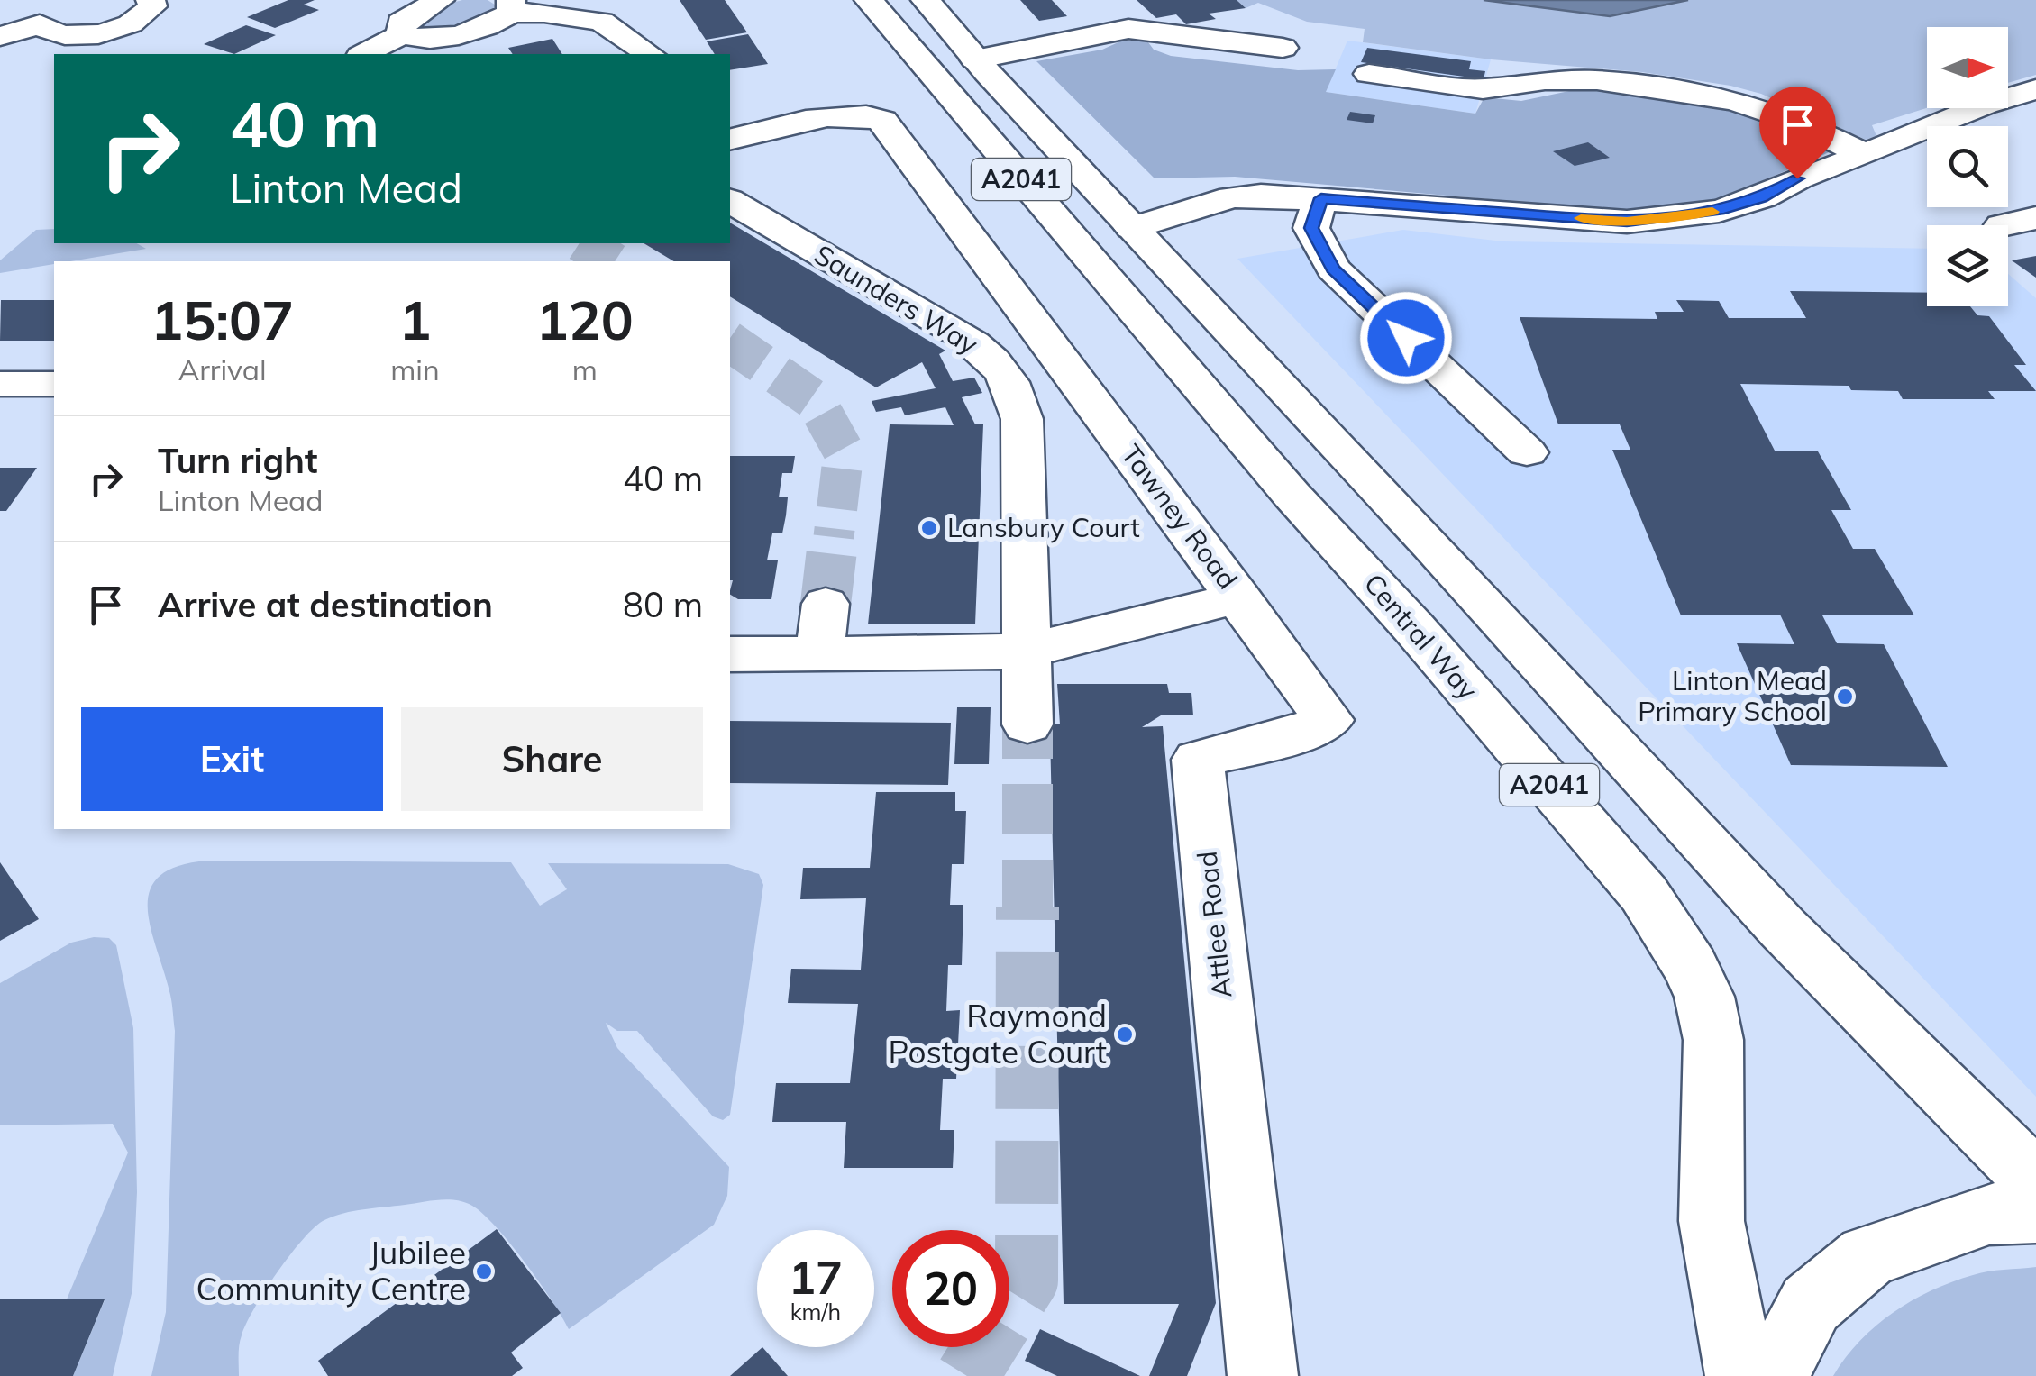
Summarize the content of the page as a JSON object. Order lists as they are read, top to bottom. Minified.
{"streets":{"street":["A2041","Saunders Way","Tawney Road","Central Way","Attlee Road"]},"crossings":[["Saunders Way","Tawney Road"],["Tawney Road","Attlee Road"]],"places":["Lansbury Court","Linton Mead Primary School","Raymond Postgate Court","Jubilee Community Centre"],"north":"right","page":{"turn":["40 m","Linton Mead"],"eta":["15:07","Arrival","1","min","120","m"],"list":[{"name":"Turn right","note":"Linton Mead","value":"40 m"},{"name":"Arrive at destination","value":"80 m"}],"buttons":["Exit","Share"],"speed":"17 km/h","limit":"20"}}
